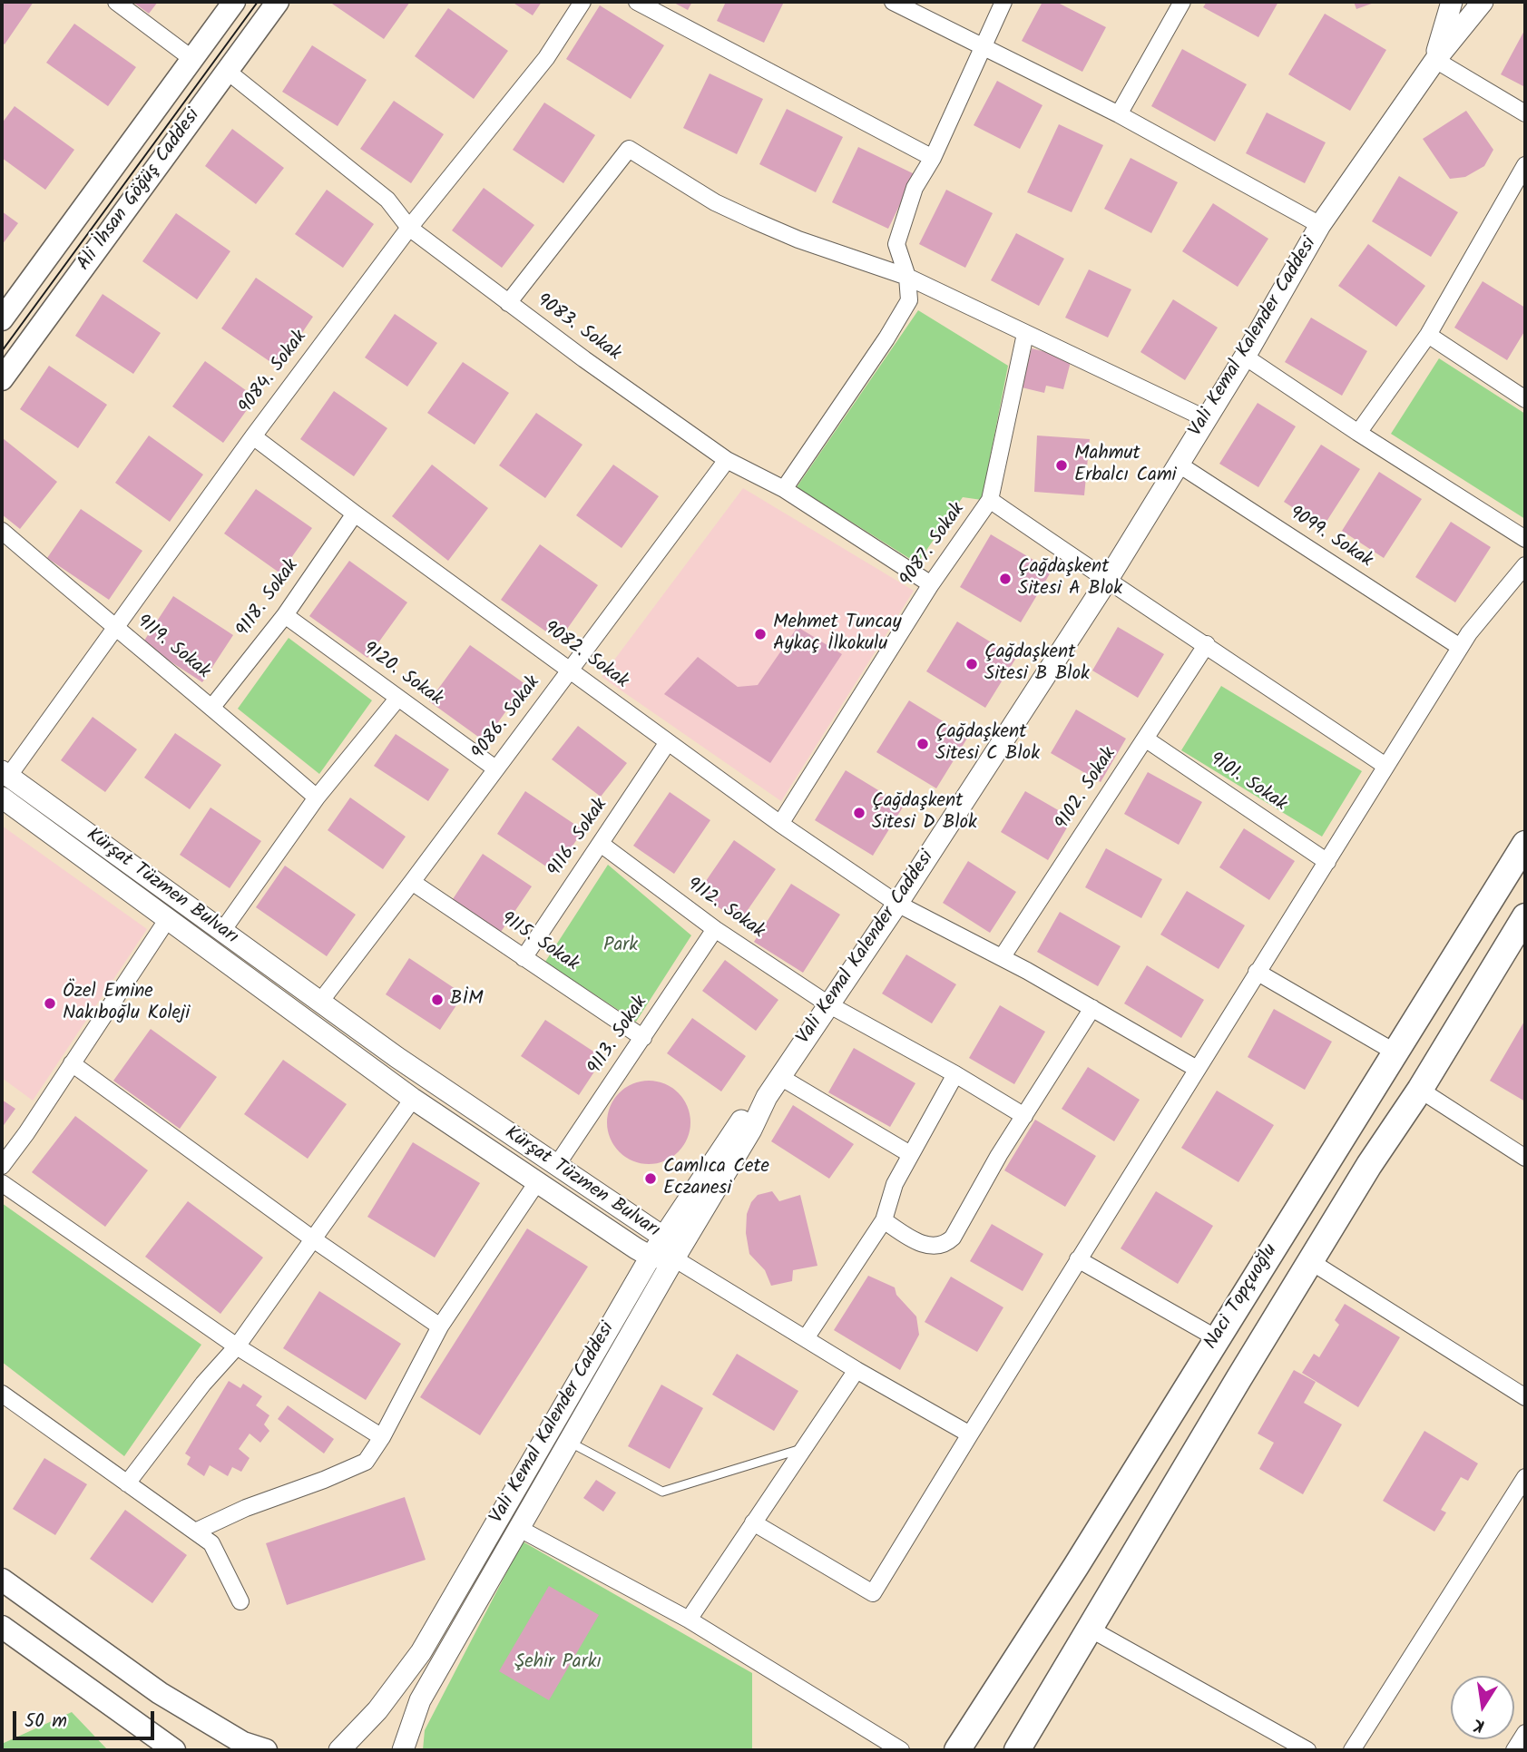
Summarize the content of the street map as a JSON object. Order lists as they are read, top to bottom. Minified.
{"streets":{"main road":["Ali İhsan Göğüş Caddesi","Naci Topçuoğlu"],"street":["9083. Sokak","Vali Kemal Kalender Caddesi","9084. Sokak","9099. Sokak","9087. Sokak","9118. Sokak","9119. Sokak","9082. Sokak","9120. Sokak","9086. Sokak","9101. Sokak","9102. Sokak","9116. Sokak","Kürşat Tüzmen Bulvarı","9112. Sokak","9115. Sokak","9113. Sokak"]},"crossings":[["Ali İhsan Göğüş Caddesi","9083. Sokak"],["9083. Sokak","9084. Sokak"],["9083. Sokak","9087. Sokak"],["9083. Sokak","9086. Sokak"],["Vali Kemal Kalender Caddesi","9099. Sokak"],["Vali Kemal Kalender Caddesi","9082. Sokak"],["Vali Kemal Kalender Caddesi","Kürşat Tüzmen Bulvarı"],["Vali Kemal Kalender Caddesi","9112. Sokak"],["9084. Sokak","9119. Sokak"],["9084. Sokak","9082. Sokak"],["9084. Sokak","Kürşat Tüzmen Bulvarı"],["9087. Sokak","9082. Sokak"],["9118. Sokak","9119. Sokak"],["9118. Sokak","9082. Sokak"],["9118. Sokak","9120. Sokak"],["9082. Sokak","9086. Sokak"],["9082. Sokak","9102. Sokak"],["9082. Sokak","9116. Sokak"],["9120. Sokak","9086. Sokak"],["9086. Sokak","Kürşat Tüzmen Bulvarı"],["9086. Sokak","9115. Sokak"],["9101. Sokak","9102. Sokak"],["9116. Sokak","9112. Sokak"],["9116. Sokak","9115. Sokak"],["Kürşat Tüzmen Bulvarı","9113. Sokak"],["9112. Sokak","9113. Sokak"],["9115. Sokak","9113. Sokak"]],"parks":["Park","Şehir Parkı"],"places":["Mahmut Erbalcı Cami","Çağdaşkent Sitesi A Blok","Mehmet Tuncay Aykaç İlkokulu","Çağdaşkent Sitesi B Blok","Çağdaşkent Sitesi C Blok","Çağdaşkent Sitesi D Blok","BİM","Özel Emine Nakıboğlu Koleji","Camlıca Cete Eczanesi"],"scale_bar":"50 m","north":"bottom"}
